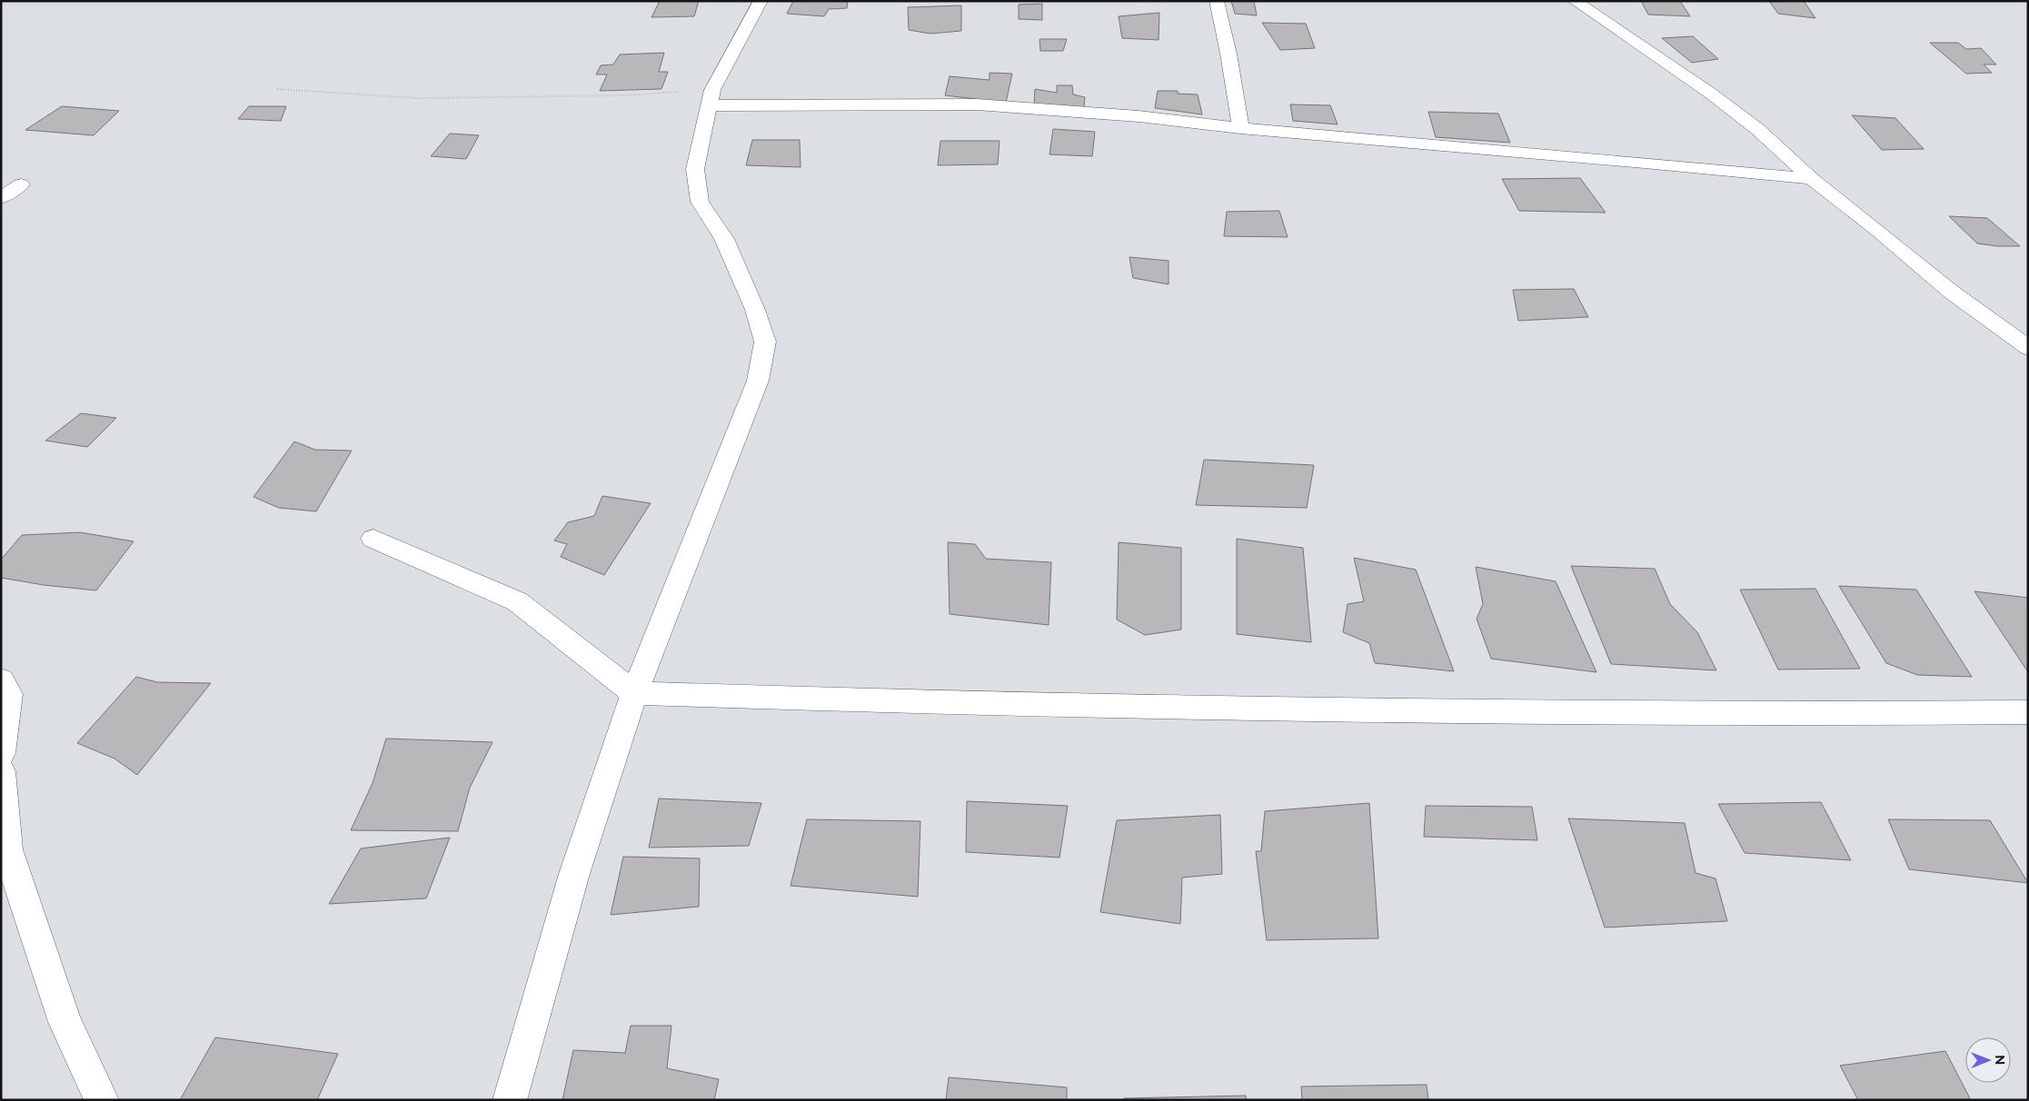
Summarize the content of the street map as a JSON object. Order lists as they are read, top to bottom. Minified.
{"north":"right"}
